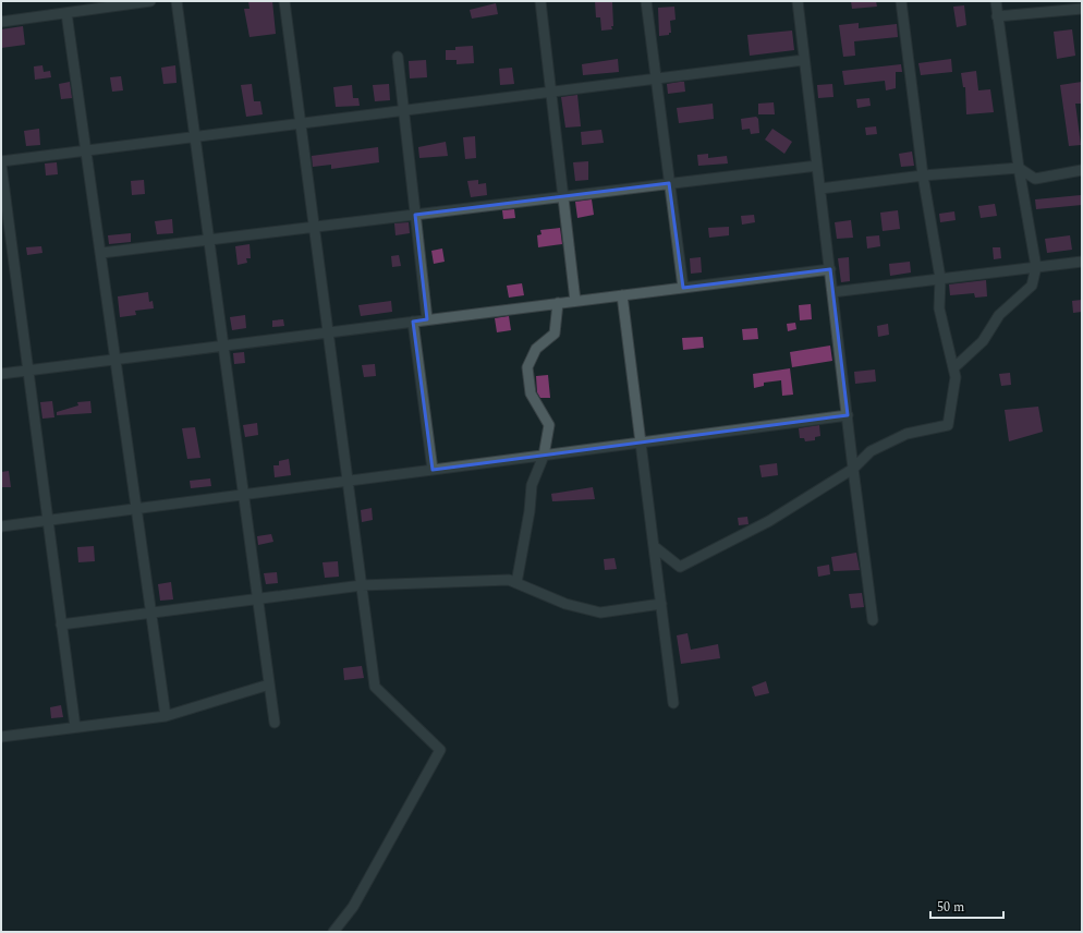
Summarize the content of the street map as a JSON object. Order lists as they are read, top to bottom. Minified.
{"scale_bar":"50 m"}
